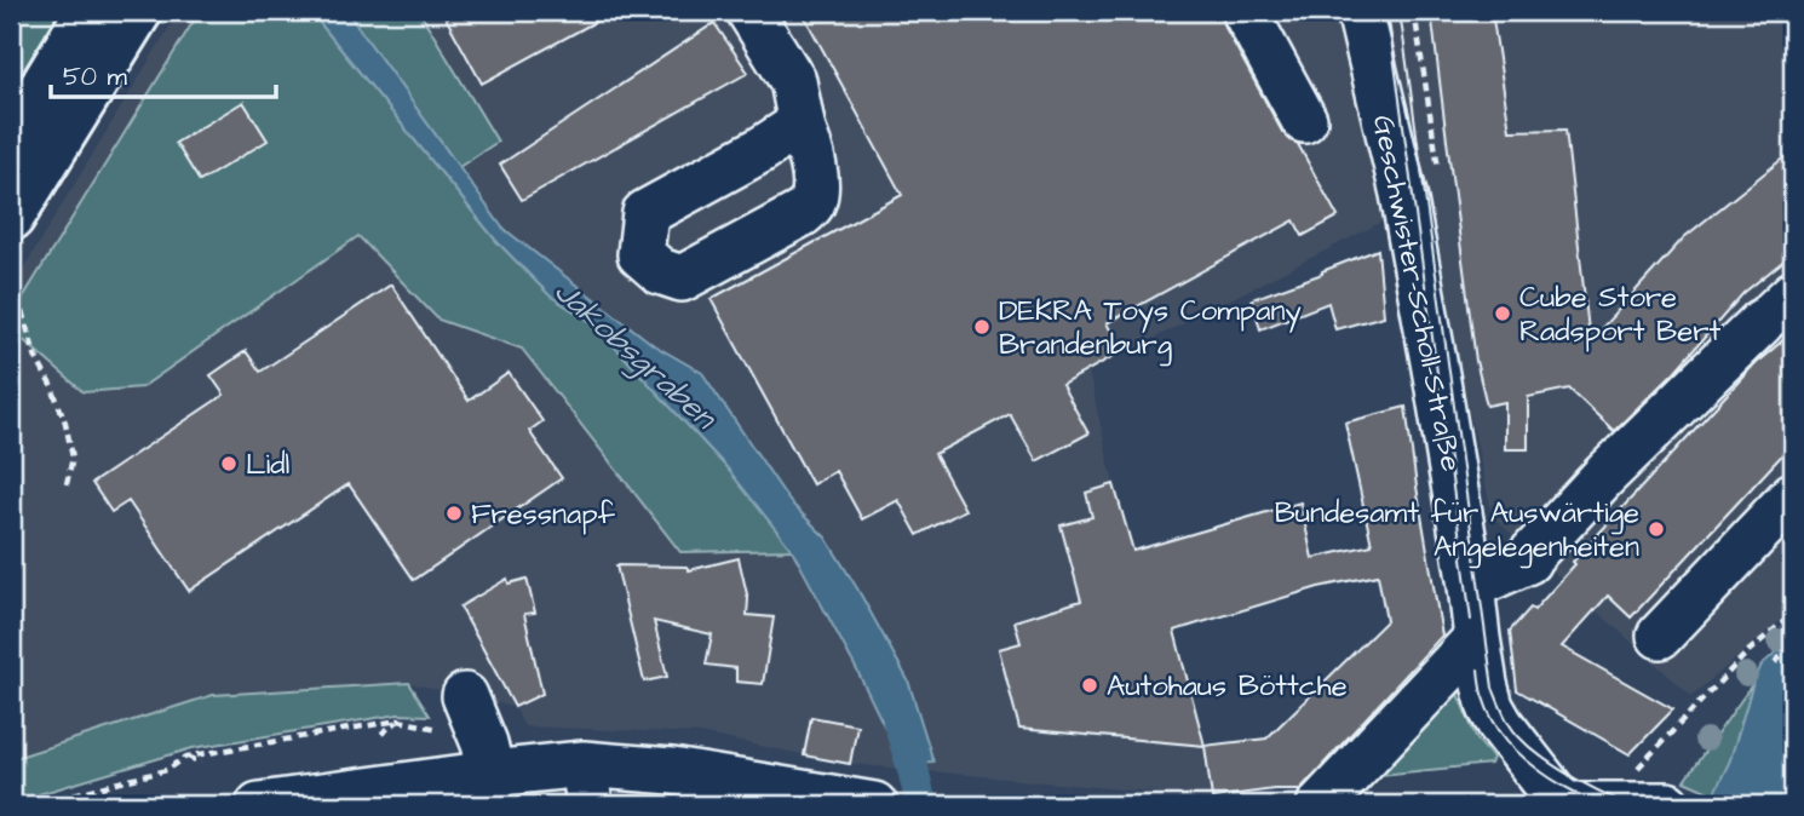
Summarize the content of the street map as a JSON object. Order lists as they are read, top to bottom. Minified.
{"streets":{"street":["Geschwister-Scholl-Straße"]},"water":["Jakobsgraben"],"places":["Cube Store Radsport Bert","DEKRA Toys Company Brandenburg","Lidl","Fressnapf","Bundesamt für Auswärtige Angelegenheiten","Autohaus Böttche"],"scale_bar":"50 m"}
